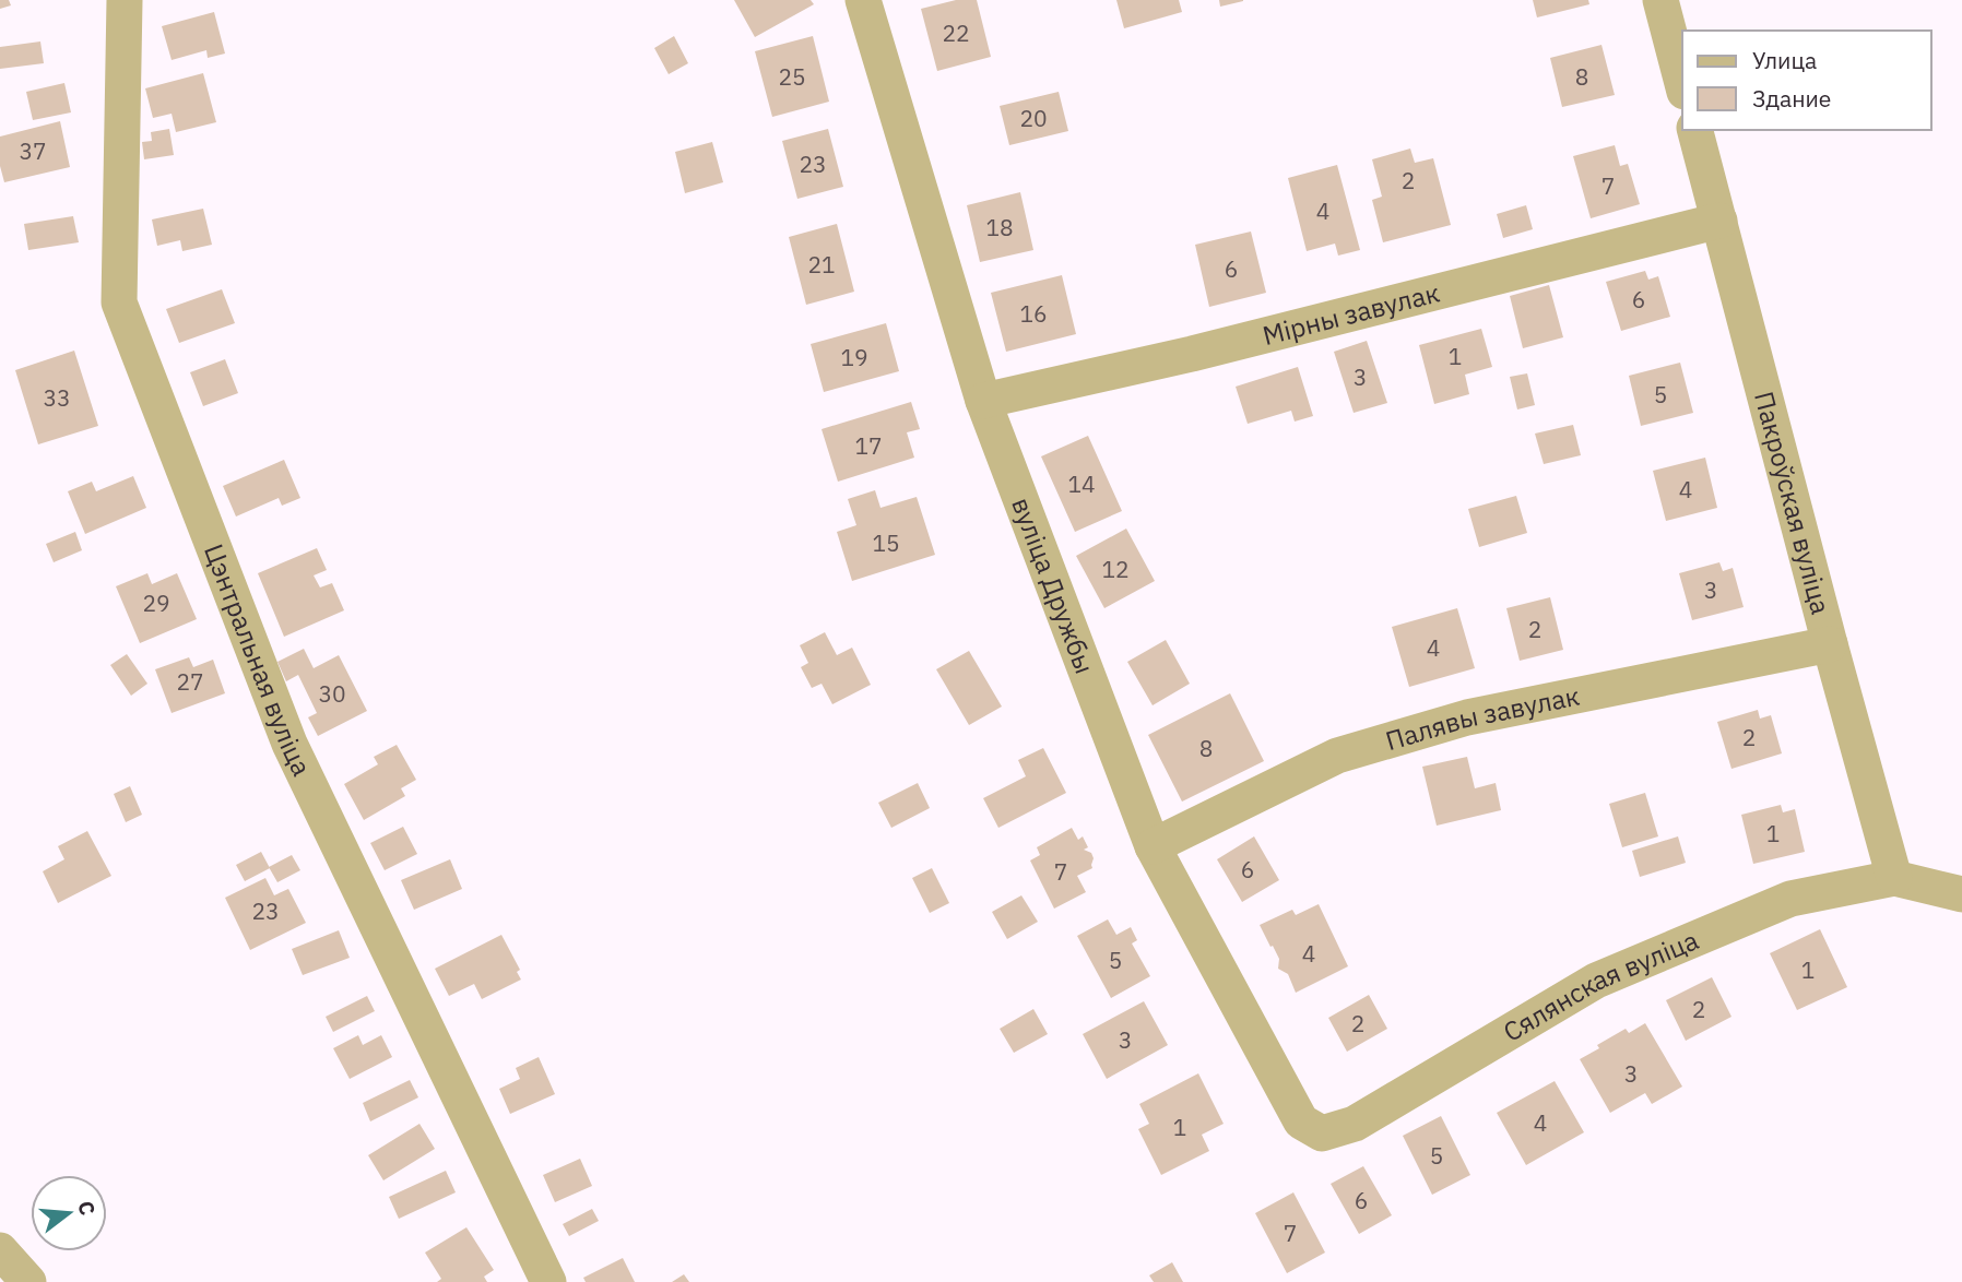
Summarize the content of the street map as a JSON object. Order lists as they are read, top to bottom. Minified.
{"streets":{"street":["Мірны завулак","Пакроўская вуліца","вуліца Дружбы","Цэнтральная вуліца","Палявы завулак","Сялянская вуліца"]},"crossings":[["Мірны завулак","Пакроўская вуліца"],["Мірны завулак","вуліца Дружбы"],["Пакроўская вуліца","Палявы завулак"],["Пакроўская вуліца","Сялянская вуліца"],["вуліца Дружбы","Палявы завулак"],["вуліца Дружбы","Сялянская вуліца"]],"house_numbers":["22","25","8","20","37","23","2","7","4","18","21","6","6","16","1","19","3","5","33","17","14","4","15","12","3","29","2","4","27","30","2","8","1","6","7","23","4","5","1","2","2","3","3","4","1","5","6","7"],"legend":["Улица","Здание"],"north":"right"}
